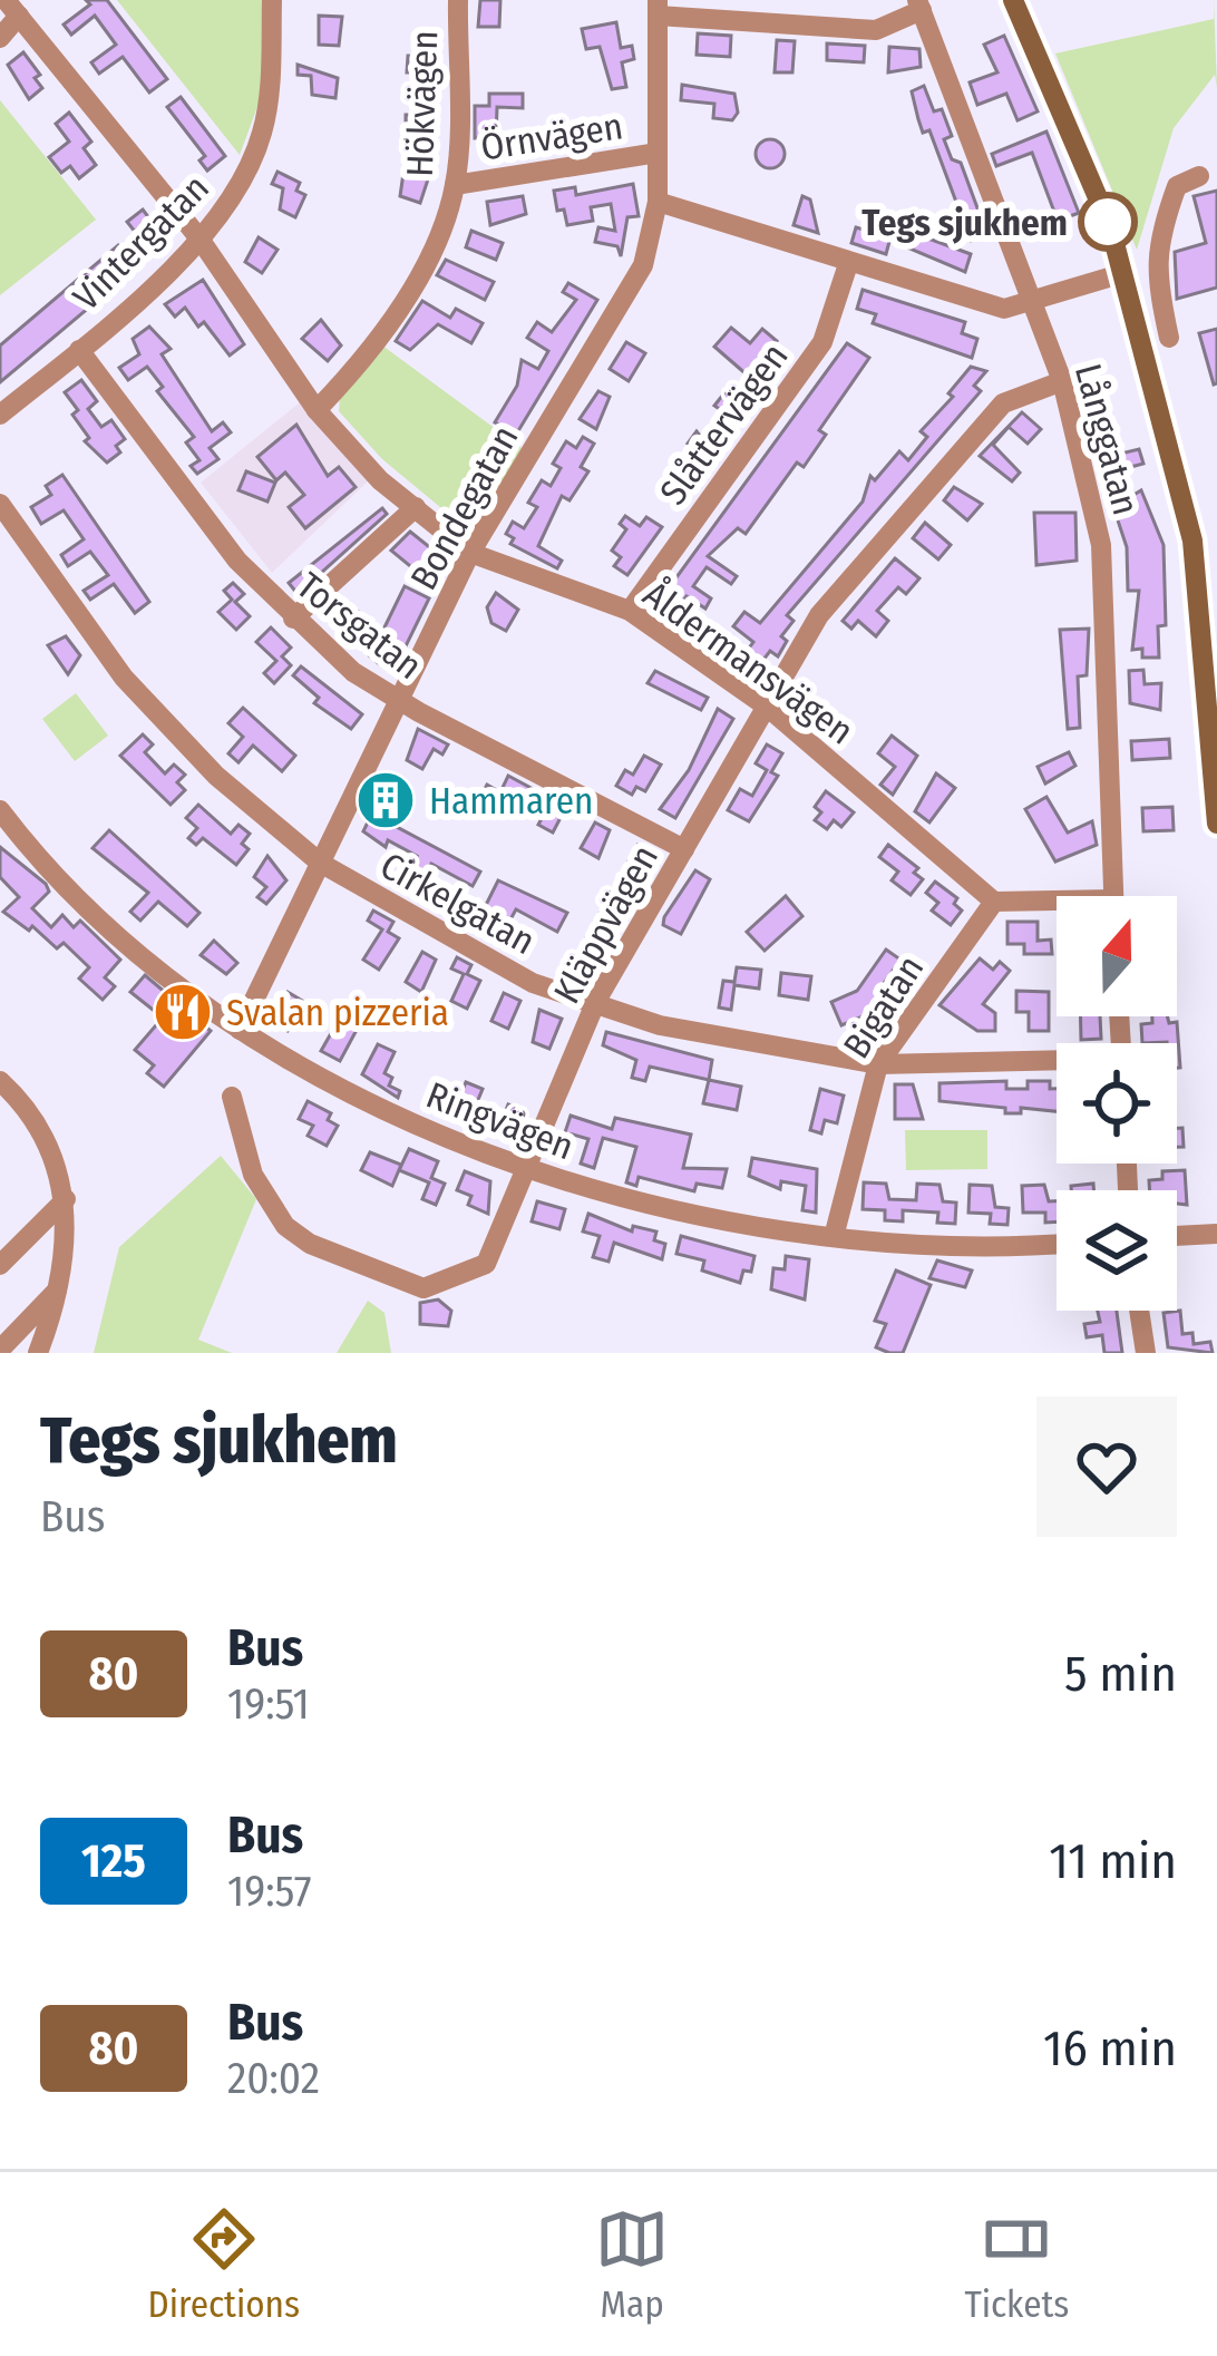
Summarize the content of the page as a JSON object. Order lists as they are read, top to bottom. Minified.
{"streets":{"street":["Hökvägen","Örnvägen","Vintergatan","Slåttervägen","Långgatan","Bondegatan","Torsgatan","Åldermansvägen","Cirkelgatan","Kläppvägen","Bigatan","Ringvägen"]},"crossings":[["Hökvägen","Örnvägen"],["Hökvägen","Åldermansvägen"],["Örnvägen","Bondegatan"],["Vintergatan","Torsgatan"],["Vintergatan","Åldermansvägen"],["Slåttervägen","Åldermansvägen"],["Långgatan","Kläppvägen"],["Bondegatan","Torsgatan"],["Bondegatan","Åldermansvägen"],["Bondegatan","Cirkelgatan"],["Bondegatan","Ringvägen"],["Torsgatan","Kläppvägen"],["Åldermansvägen","Kläppvägen"],["Åldermansvägen","Bigatan"],["Cirkelgatan","Kläppvägen"],["Cirkelgatan","Bigatan"],["Kläppvägen","Ringvägen"],["Bigatan","Ringvägen"]],"places":{"other":["Tegs sjukhem"],"building":["Hammaren"],"restaurant":["Svalan pizzeria"]},"lines":["bus line 80"],"north":"top","page":{"heading":["Tegs sjukhem","Bus"],"list":[{"mark":"80","name":"Bus","note":"19:51","value":"5 min"},{"mark":"125","name":"Bus","note":"19:57","value":"11 min"},{"mark":"80","name":"Bus","note":"20:02","value":"16 min"}],"tabs":["Directions","Map","Tickets"]}}
